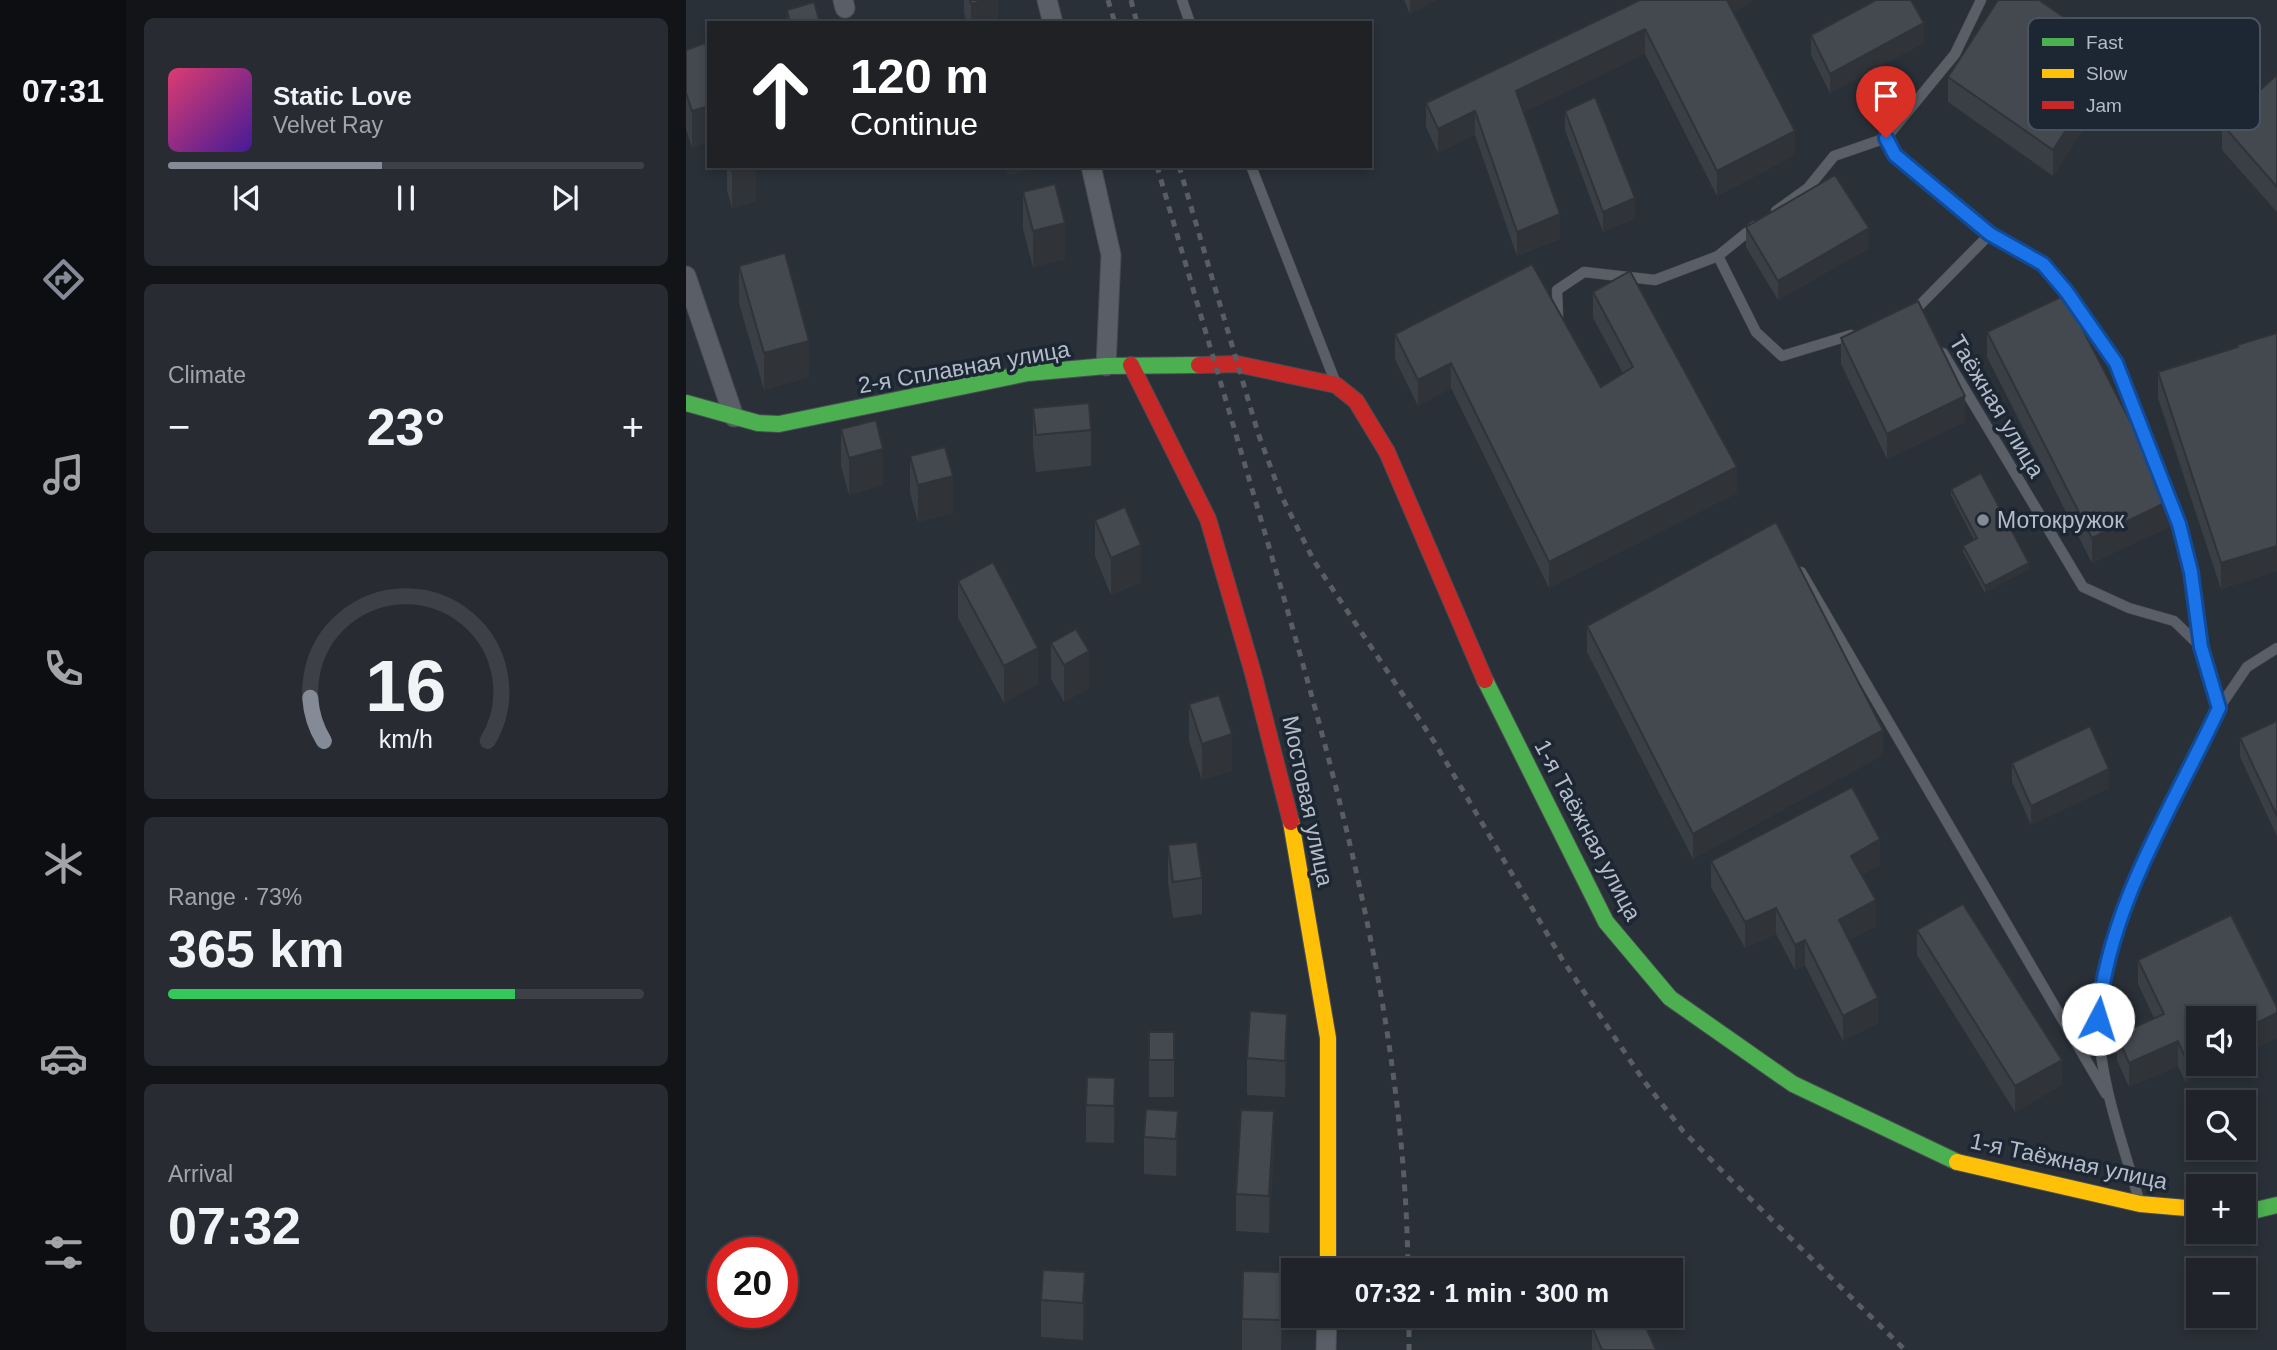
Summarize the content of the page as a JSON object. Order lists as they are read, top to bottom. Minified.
{"streets":{"street":["2-я Сплавная улица","Мостовая улица","1-я Таёжная улица"],"lane":["Таёжная улица"]},"crossings":[["2-я Сплавная улица","Мостовая улица"],["2-я Сплавная улица","1-я Таёжная улица"]],"places":["Мотокружок"],"legend":["Fast","Slow","Jam"],"page":{"tabs":"07:31","turn":["120 m","Continue"],"song":["Static Love","Velvet Ray"],"tile":["Climate",["Range · 73%","365 km"],["Arrival","07:32"]],"heat":["−","23°","+"],"map_buttons":["+","−"],"limit":"20","trip":"07:32 · 1 min · 300 m","gauge":["16","km/h"]}}
